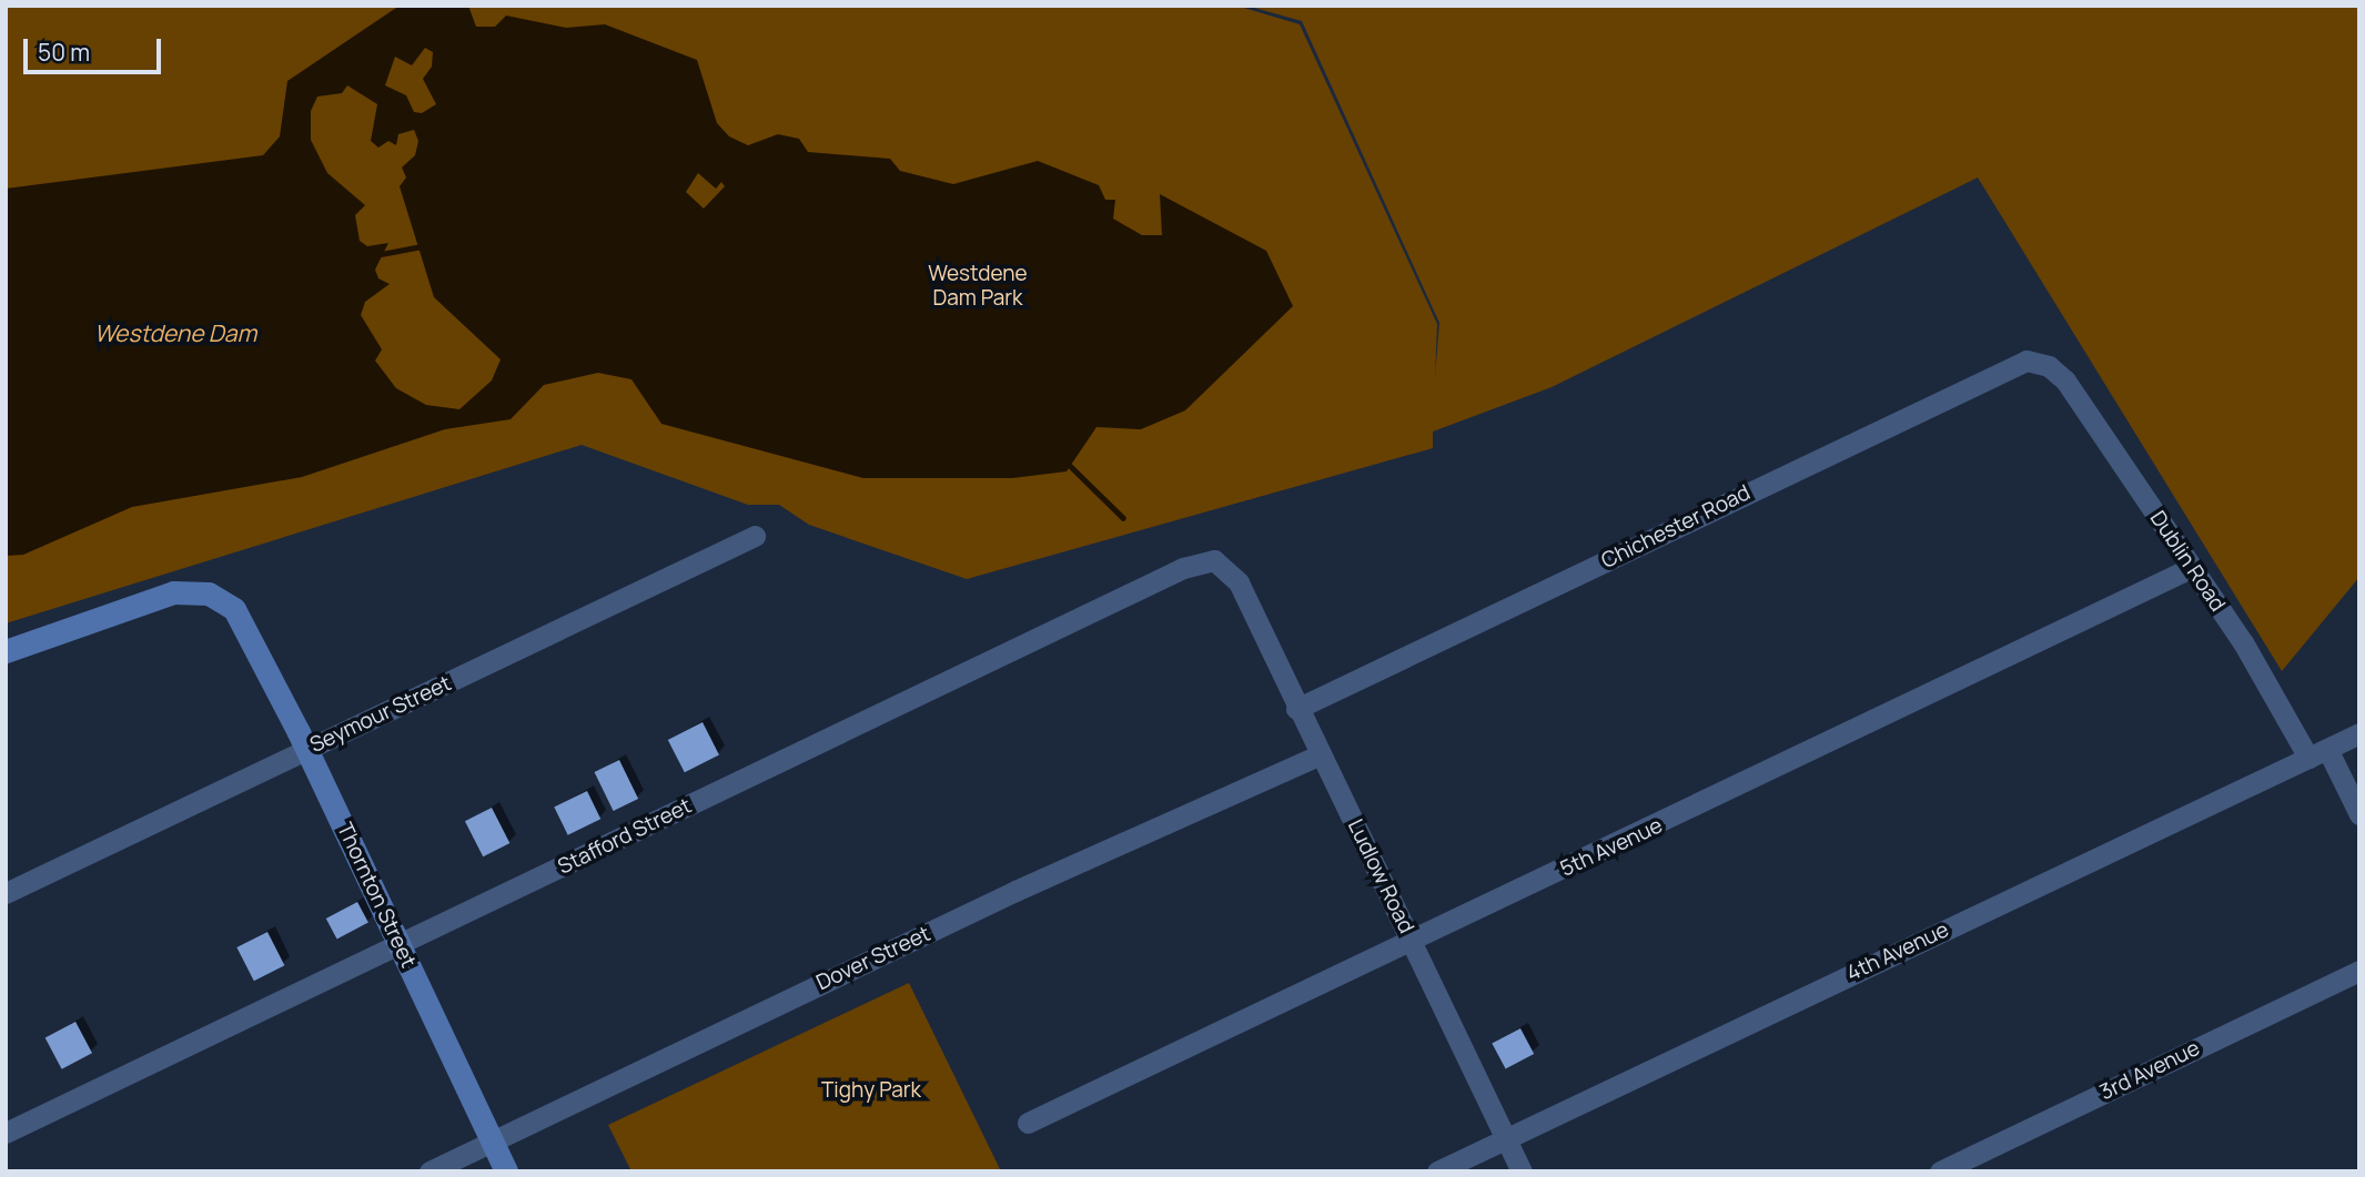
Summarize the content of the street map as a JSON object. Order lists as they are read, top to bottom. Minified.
{"streets":{"street":["Chichester Road","Dublin Road","Seymour Street","Stafford Street","5th Avenue","Ludlow Road","Thornton Street","4th Avenue","Dover Street","3rd Avenue"]},"crossings":[["Chichester Road","Dublin Road"],["Chichester Road","Ludlow Road"],["Dublin Road","5th Avenue"],["Dublin Road","4th Avenue"],["Seymour Street","Thornton Street"],["Stafford Street","Ludlow Road"],["Stafford Street","Thornton Street"],["5th Avenue","Ludlow Road"],["Ludlow Road","4th Avenue"],["Ludlow Road","Dover Street"],["Thornton Street","Dover Street"]],"water":["Westdene Dam"],"parks":["Westdene Dam Park","Tighy Park"],"scale_bar":"50 m"}
